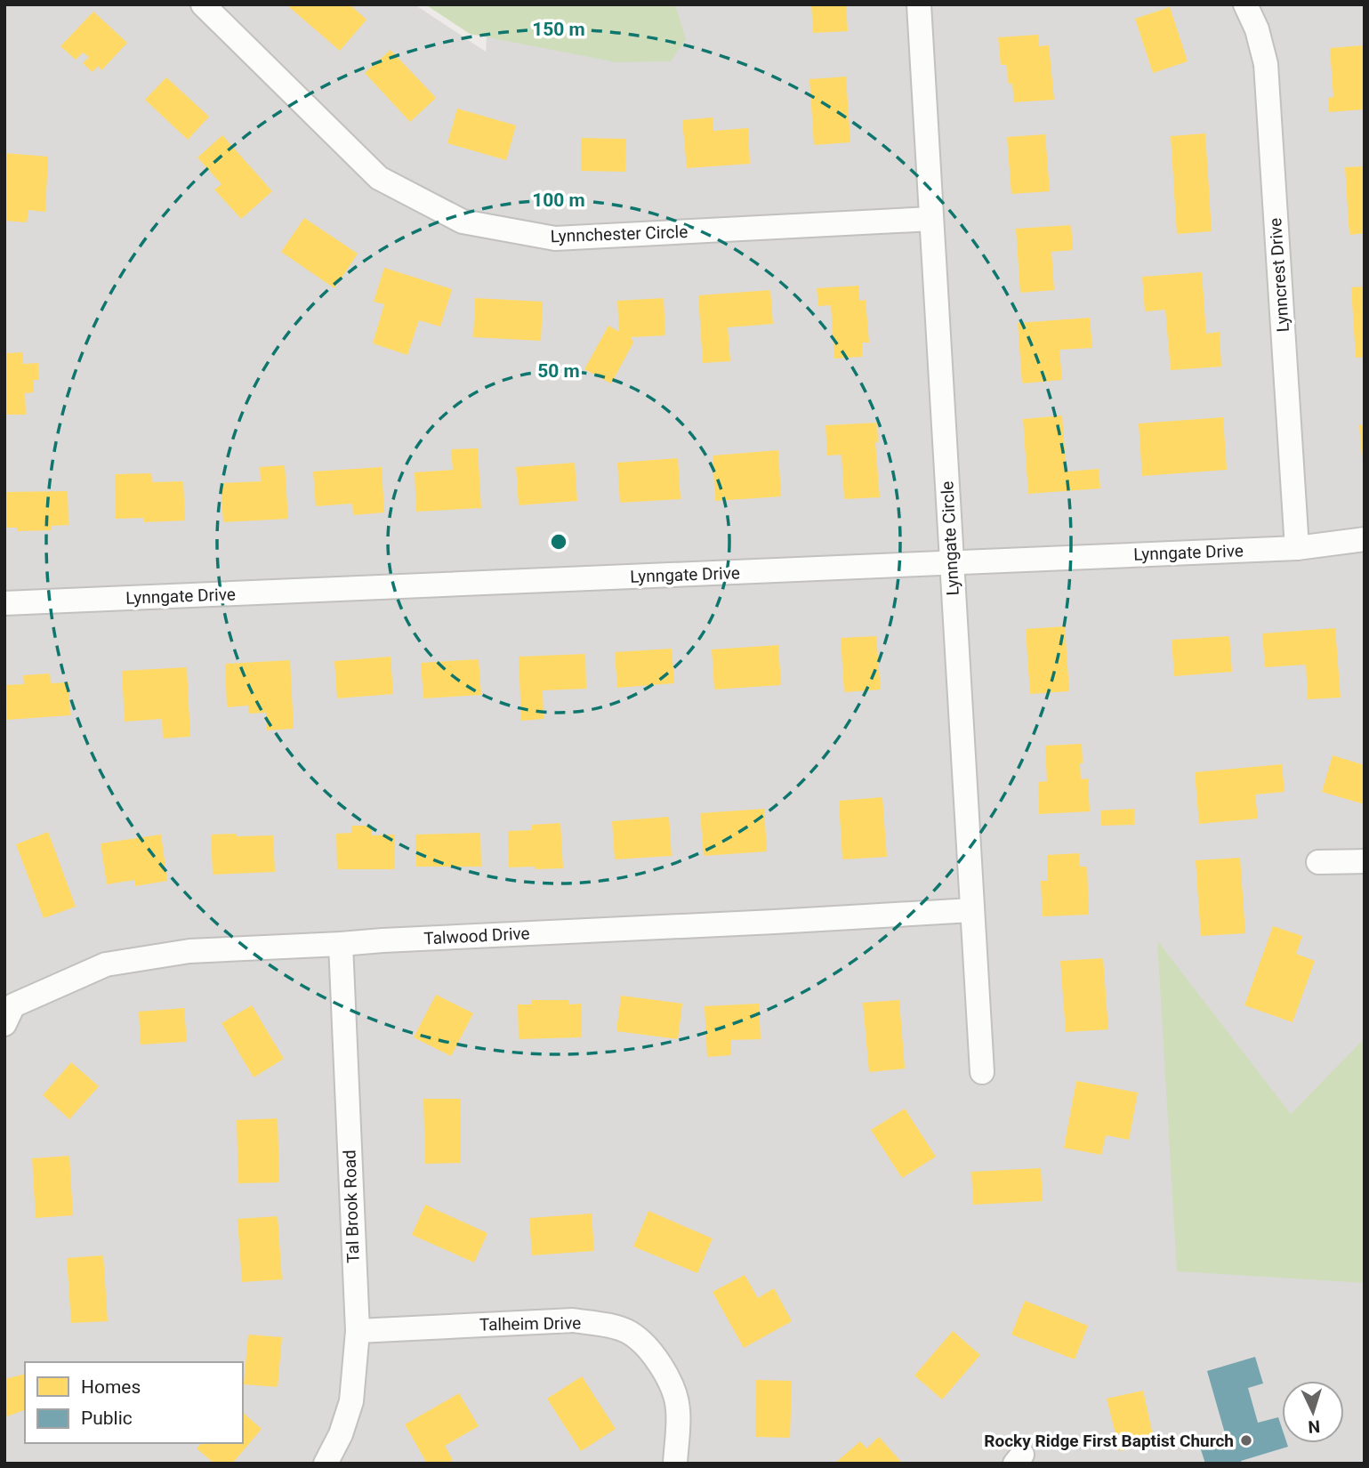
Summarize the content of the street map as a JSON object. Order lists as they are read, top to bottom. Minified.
{"streets":{"street":["Lynnchester Circle","Lynncrest Drive","Lynngate Circle","Lynngate Drive","Talwood Drive","Tal Brook Road","Talheim Drive"]},"crossings":[["Lynnchester Circle","Lynngate Circle"],["Lynncrest Drive","Lynngate Drive"],["Lynngate Circle","Lynngate Drive"],["Lynngate Circle","Talwood Drive"],["Talwood Drive","Tal Brook Road"],["Tal Brook Road","Talheim Drive"]],"places":["Rocky Ridge First Baptist Church"],"legend":["Homes","Public"],"north":"bottom","rings":["150 m","100 m","50 m"]}
